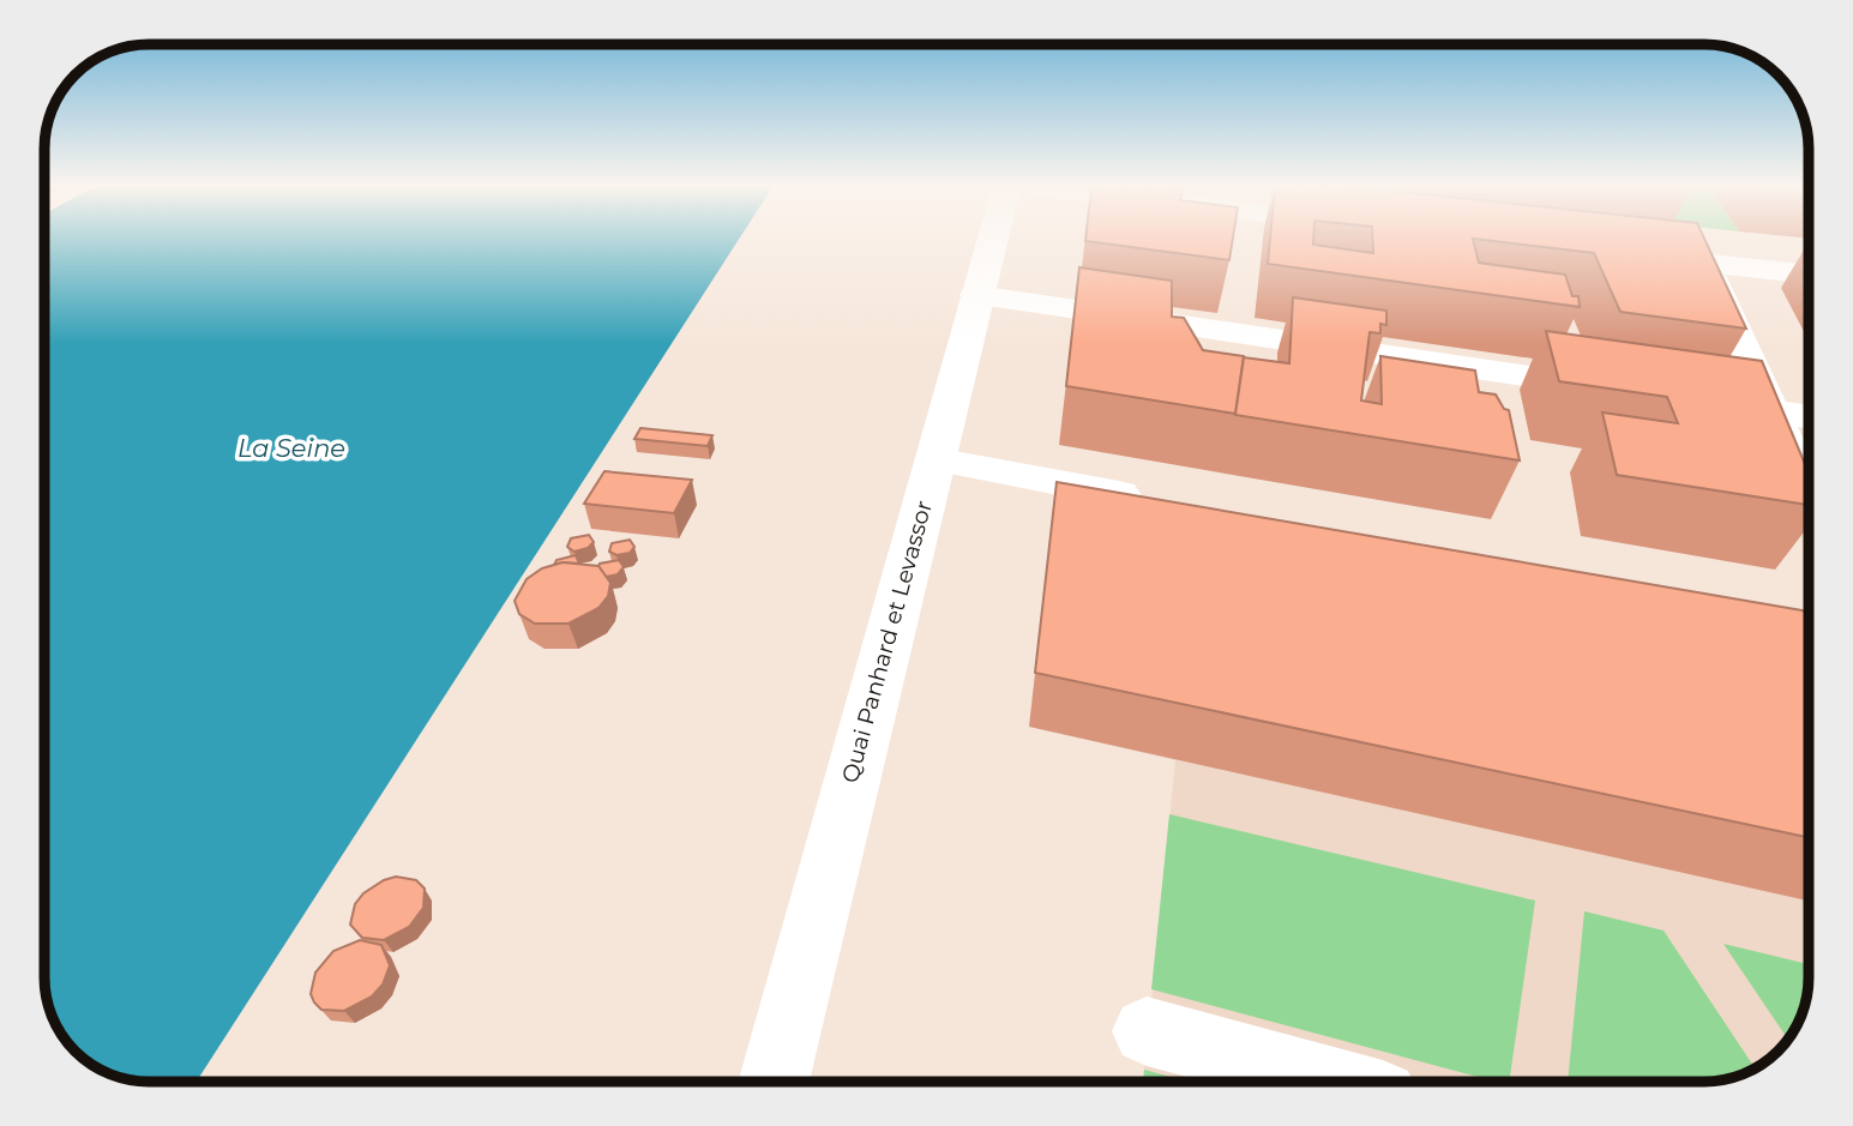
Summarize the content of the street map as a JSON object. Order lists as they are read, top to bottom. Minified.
{"streets":{"street":["Quai Panhard et Levassor"]},"water":["La Seine"]}
